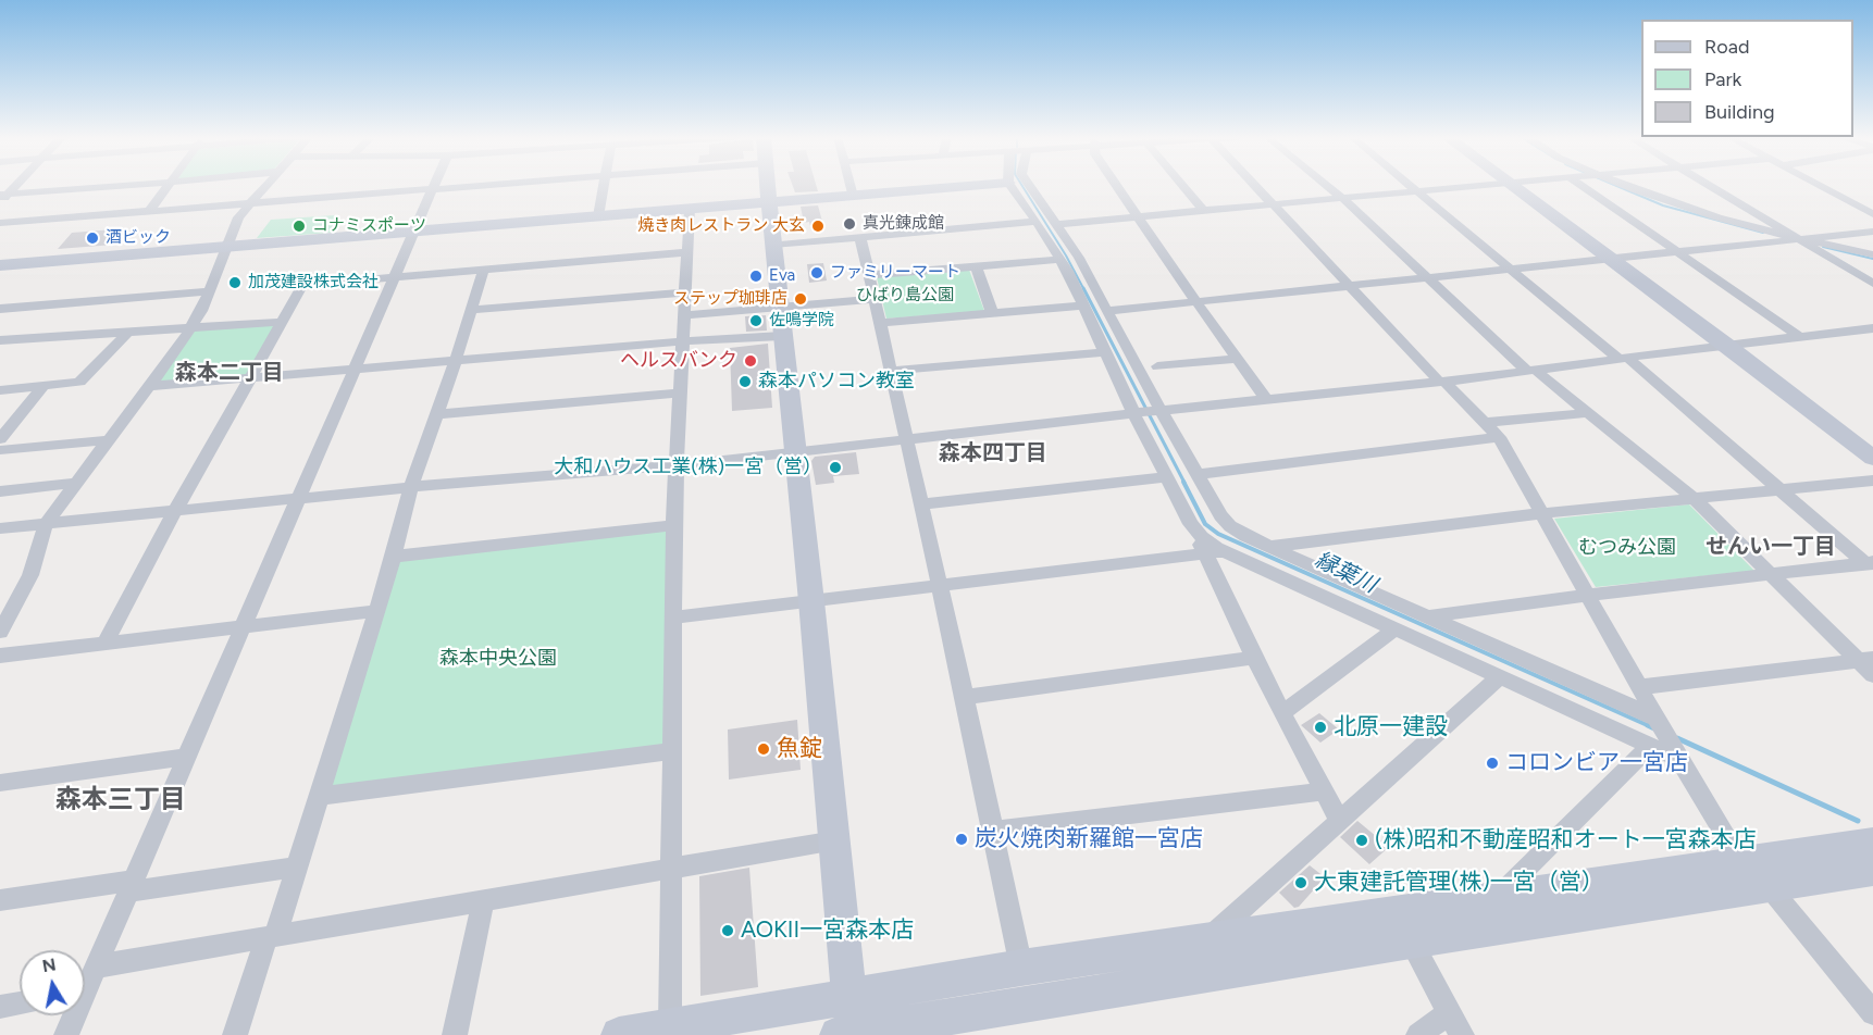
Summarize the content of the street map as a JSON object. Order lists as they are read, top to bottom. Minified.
{"districts":["森本二丁目","森本四丁目","せんい一丁目","森本三丁目"],"water":["縁葉川"],"parks":["ひばり島公園","むつみ公園","森本中央公園"],"places":["真光錬成館","コナミスポーツ","焼き肉レストラン 大玄","酒ビック","ファミリーマート","Eva","加茂建設株式会社","ステップ珈琲店","佐鳴学院","ヘルスバンク","森本パソコン教室","大和ハウス工業(株)一宮（営）","北原一建設","魚錠","コロンビア一宮店","炭火焼肉新羅館一宮店","(株)昭和不動産昭和オート一宮森本店","大東建託管理(株)一宮（営）","AOKII一宮森本店"],"legend":["Road","Park","Building"],"north":"top"}
